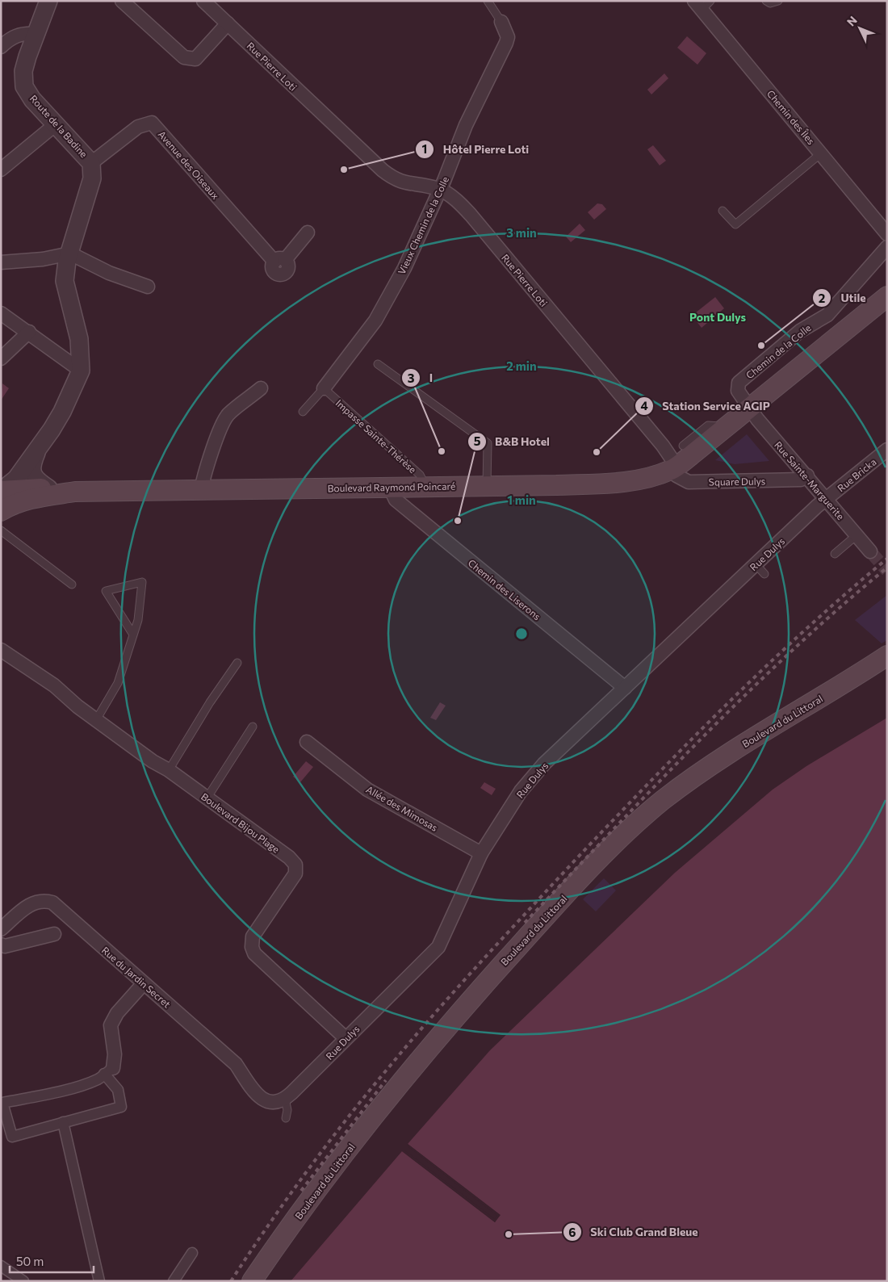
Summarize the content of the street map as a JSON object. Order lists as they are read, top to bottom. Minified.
{"streets":{"main road":["Boulevard Raymond Poincaré","Boulevard du Littoral"],"street":["Rue Pierre Loti","Chemin des Îles","Route de la Badine","Avenue des Oiseaux","Vieux Chemin de la Colle","Chemin de la Colle","Rue Bricka","Rue Sainte-Marguerite","Square Dulys","Rue Dulys","Chemin des Liserons","Allée des Mimosas","Boulevard Bijou Plage","Rue du Jardin Secret"],"lane":["Impasse Sainte-Thérèse"]},"crossings":[["Rue Pierre Loti","Vieux Chemin de la Colle"],["Rue Pierre Loti","Square Dulys"],["Rue Pierre Loti","Boulevard Raymond Poincaré"],["Route de la Badine","Avenue des Oiseaux"],["Route de la Badine","Boulevard Raymond Poincaré"],["Vieux Chemin de la Colle","Impasse Sainte-Thérèse"],["Chemin de la Colle","Rue Sainte-Marguerite"],["Chemin de la Colle","Boulevard Raymond Poincaré"],["Impasse Sainte-Thérèse","Boulevard Raymond Poincaré"],["Rue Bricka","Rue Sainte-Marguerite"],["Rue Bricka","Rue Dulys"],["Rue Sainte-Marguerite","Square Dulys"],["Rue Sainte-Marguerite","Boulevard Raymond Poincaré"],["Rue Sainte-Marguerite","Rue Dulys"],["Square Dulys","Boulevard Raymond Poincaré"],["Boulevard Raymond Poincaré","Chemin des Liserons"],["Rue Dulys","Chemin des Liserons"],["Rue Dulys","Allée des Mimosas"],["Rue Dulys","Boulevard Bijou Plage"],["Rue Dulys","Rue du Jardin Secret"]],"districts":["Pont Dulys"],"places":["Hôtel Pierre Loti","Utile","I","Station Service AGIP","B&B Hotel","Ski Club Grand Bleue"],"scale_bar":"50 m","north":"top left","rings":["3 min","2 min","1 min"]}
